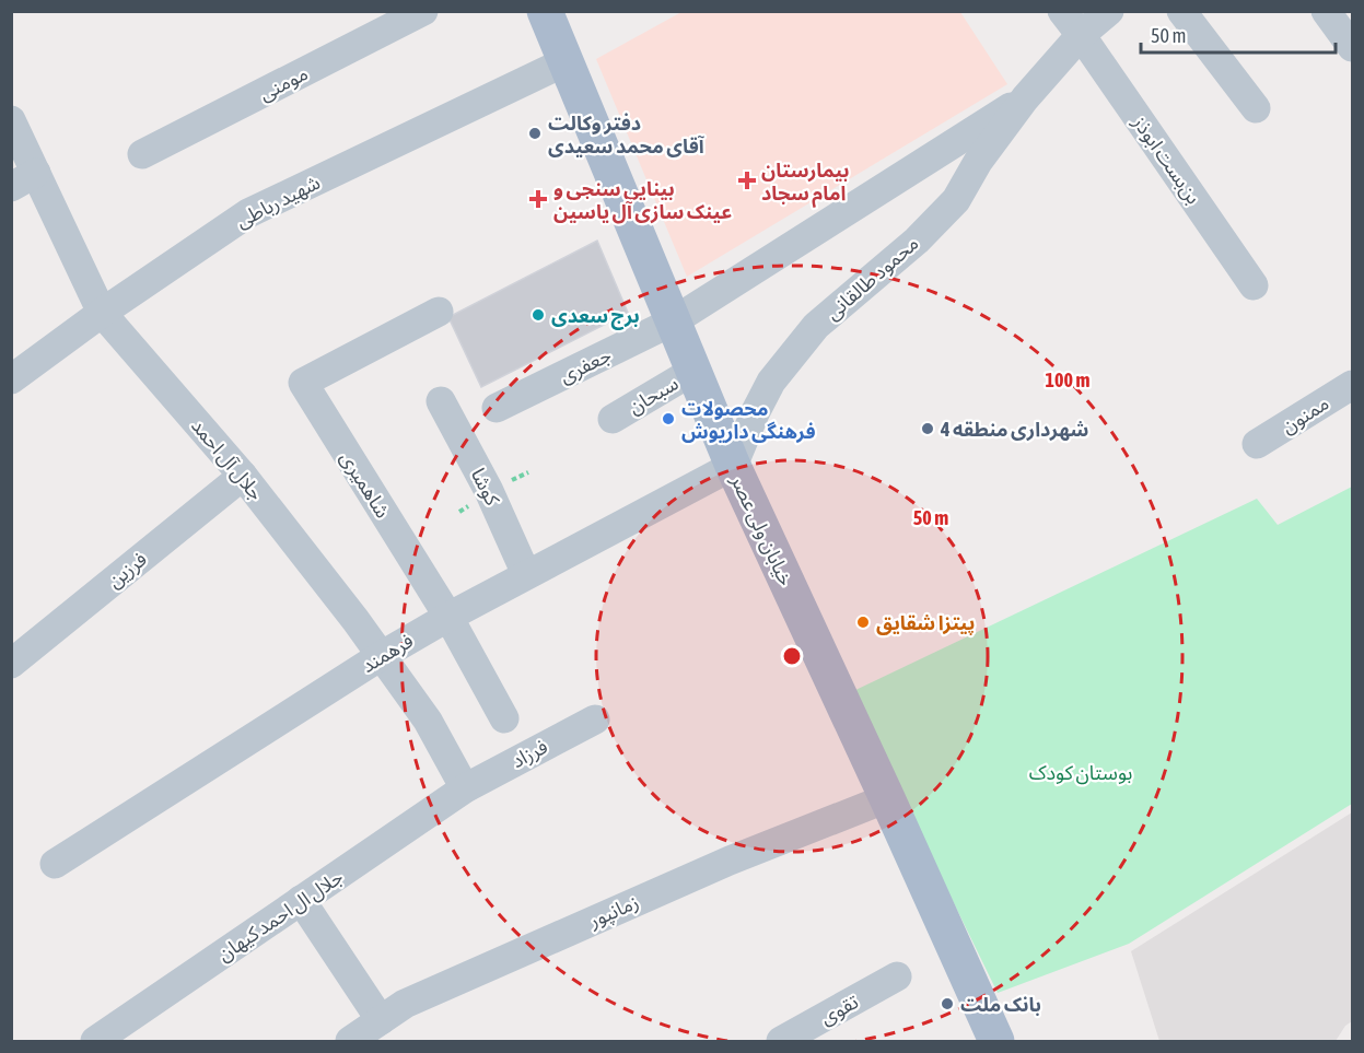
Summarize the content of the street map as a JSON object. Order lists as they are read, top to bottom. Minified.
{"streets":{"main road":["خیابان ولی عصر"],"street":["مومنی","بن‌بست ابوذز","شهید رباطی","محمود طالقانی","جعفری","سبحان","ممنون","جلال آل احمد","شاهمیری","کوشا","فرزین","فرهمند","فرزاد","زمانپور","جلال ال احمد کیهان","تقوی"]},"crossings":[["بن‌بست ابوذز","محمود طالقانی"],["شهید رباطی","جلال آل احمد"],["شهید رباطی","خیابان ولی عصر"],["محمود طالقانی","جعفری"],["محمود طالقانی","خیابان ولی عصر"],["محمود طالقانی","فرهمند"],["جعفری","خیابان ولی عصر"],["سبحان","خیابان ولی عصر"],["جلال آل احمد","فرزین"],["جلال آل احمد","فرهمند"],["جلال آل احمد","فرزاد"],["جلال آل احمد","جلال ال احمد کیهان"],["شاهمیری","فرهمند"],["کوشا","فرهمند"],["خیابان ولی عصر","فرهمند"],["خیابان ولی عصر","زمانپور"],["فرزاد","جلال ال احمد کیهان"]],"parks":["بوستان کودک"],"places":{"other":["دفتر وکالت آقای محمد سعیدی","برج سعدی","محصولات فرهنگی داریوش","شهرداری منطقه 4","پیتزا شقایق","بانک ملت"],"health":["بیمارستان امام سجاد","بینایی سنجی و عینک سازی آل یاسین"]},"scale_bar":"50 m","rings":["100 m","50 m"]}
